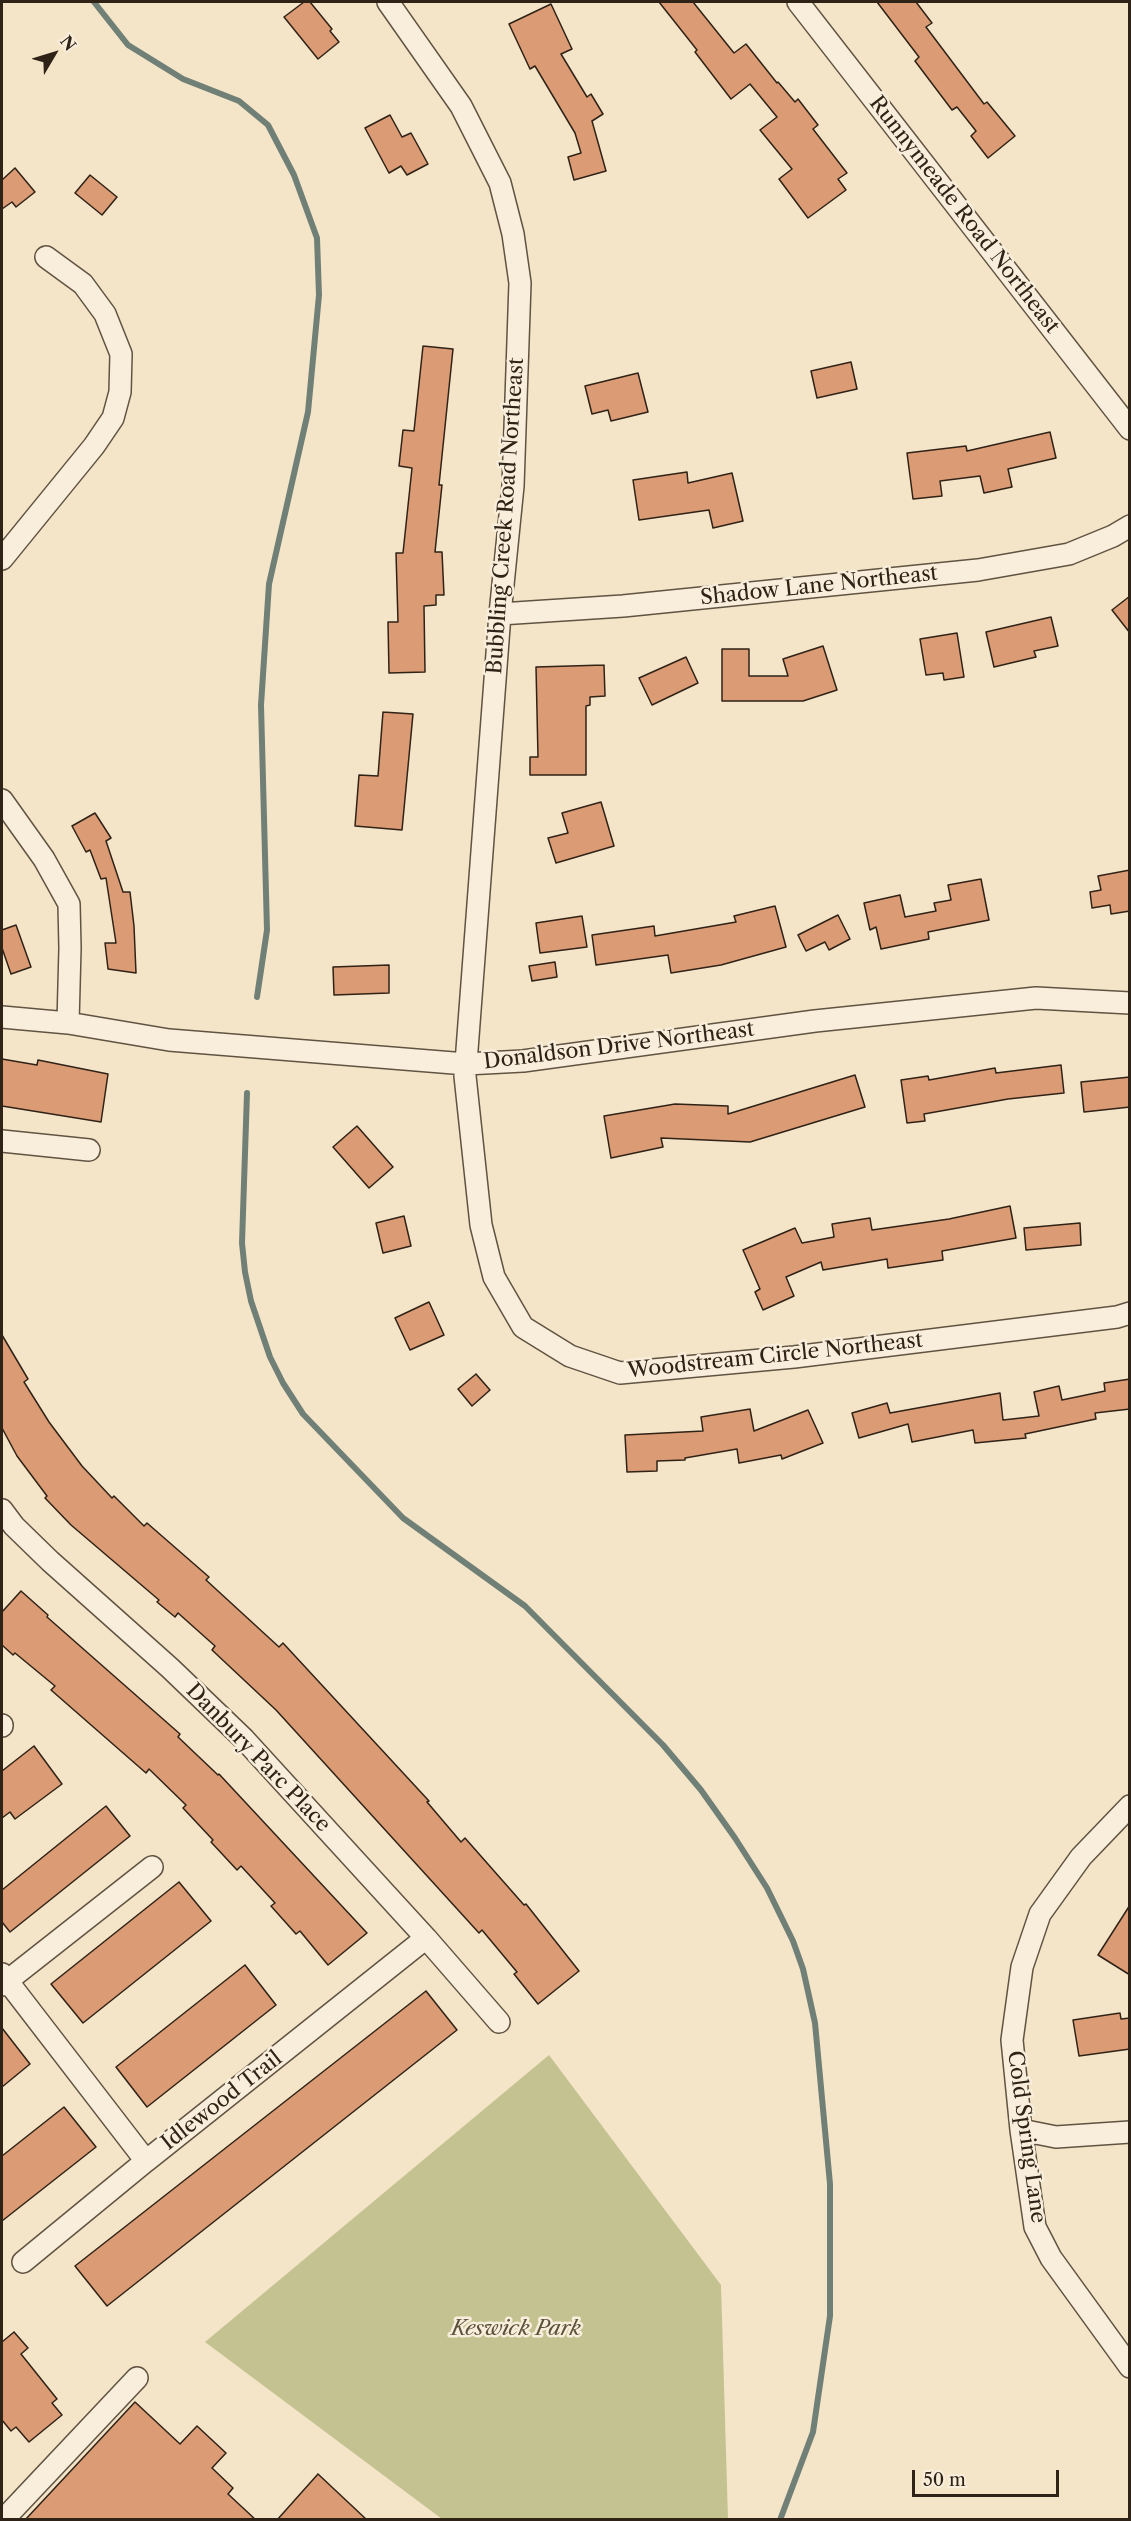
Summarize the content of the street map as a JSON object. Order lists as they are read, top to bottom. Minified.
{"streets":{"street":["Runnymeade Road Northeast","Bubbling Creek Road Northeast","Shadow Lane Northeast","Donaldson Drive Northeast","Woodstream Circle Northeast","Danbury Parc Place","Idlewood Trail","Cold Spring Lane"]},"crossings":[["Bubbling Creek Road Northeast","Shadow Lane Northeast"],["Bubbling Creek Road Northeast","Donaldson Drive Northeast"],["Bubbling Creek Road Northeast","Woodstream Circle Northeast"],["Donaldson Drive Northeast","Woodstream Circle Northeast"],["Danbury Parc Place","Idlewood Trail"]],"parks":["Keswick Park"],"scale_bar":"50 m","north":"top right"}
